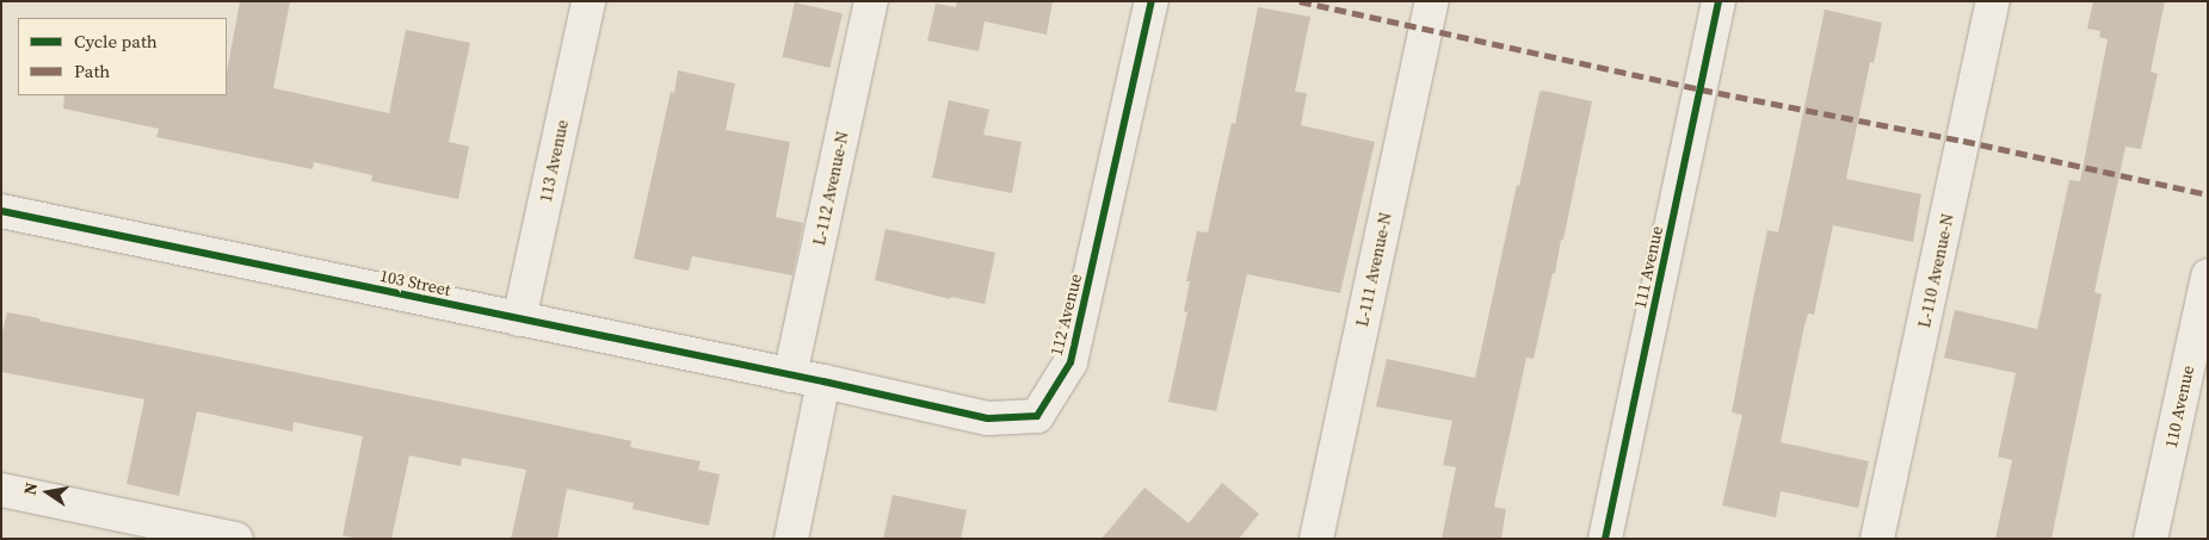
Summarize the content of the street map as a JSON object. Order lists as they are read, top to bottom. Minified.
{"streets":{"street":["113 Avenue","L-112 Avenue-N","111 Avenue","L-111 Avenue-N","L-110 Avenue-N","103 Street","112 Avenue","110 Avenue"]},"crossings":[["113 Avenue","103 Street"],["L-112 Avenue-N","103 Street"],["103 Street","112 Avenue"]],"legend":["Cycle path","Path"],"north":"left"}
